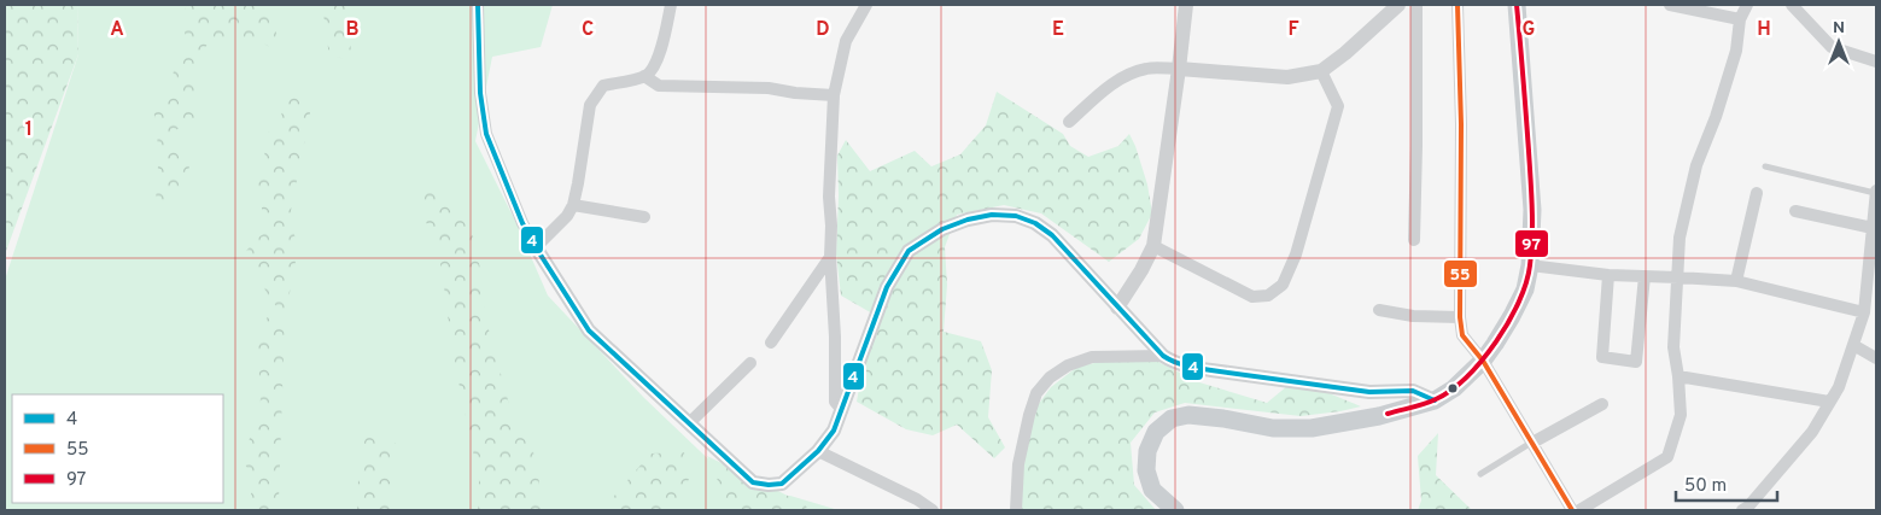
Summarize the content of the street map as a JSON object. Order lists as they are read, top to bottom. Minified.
{"lines":["transit line 4","transit line 55","transit line 97"],"legend":["4","55","97"],"scale_bar":"50 m","north":"top","grid":{"columns":["A","B","C","D","E","F","G","H"],"rows":["1"]}}
